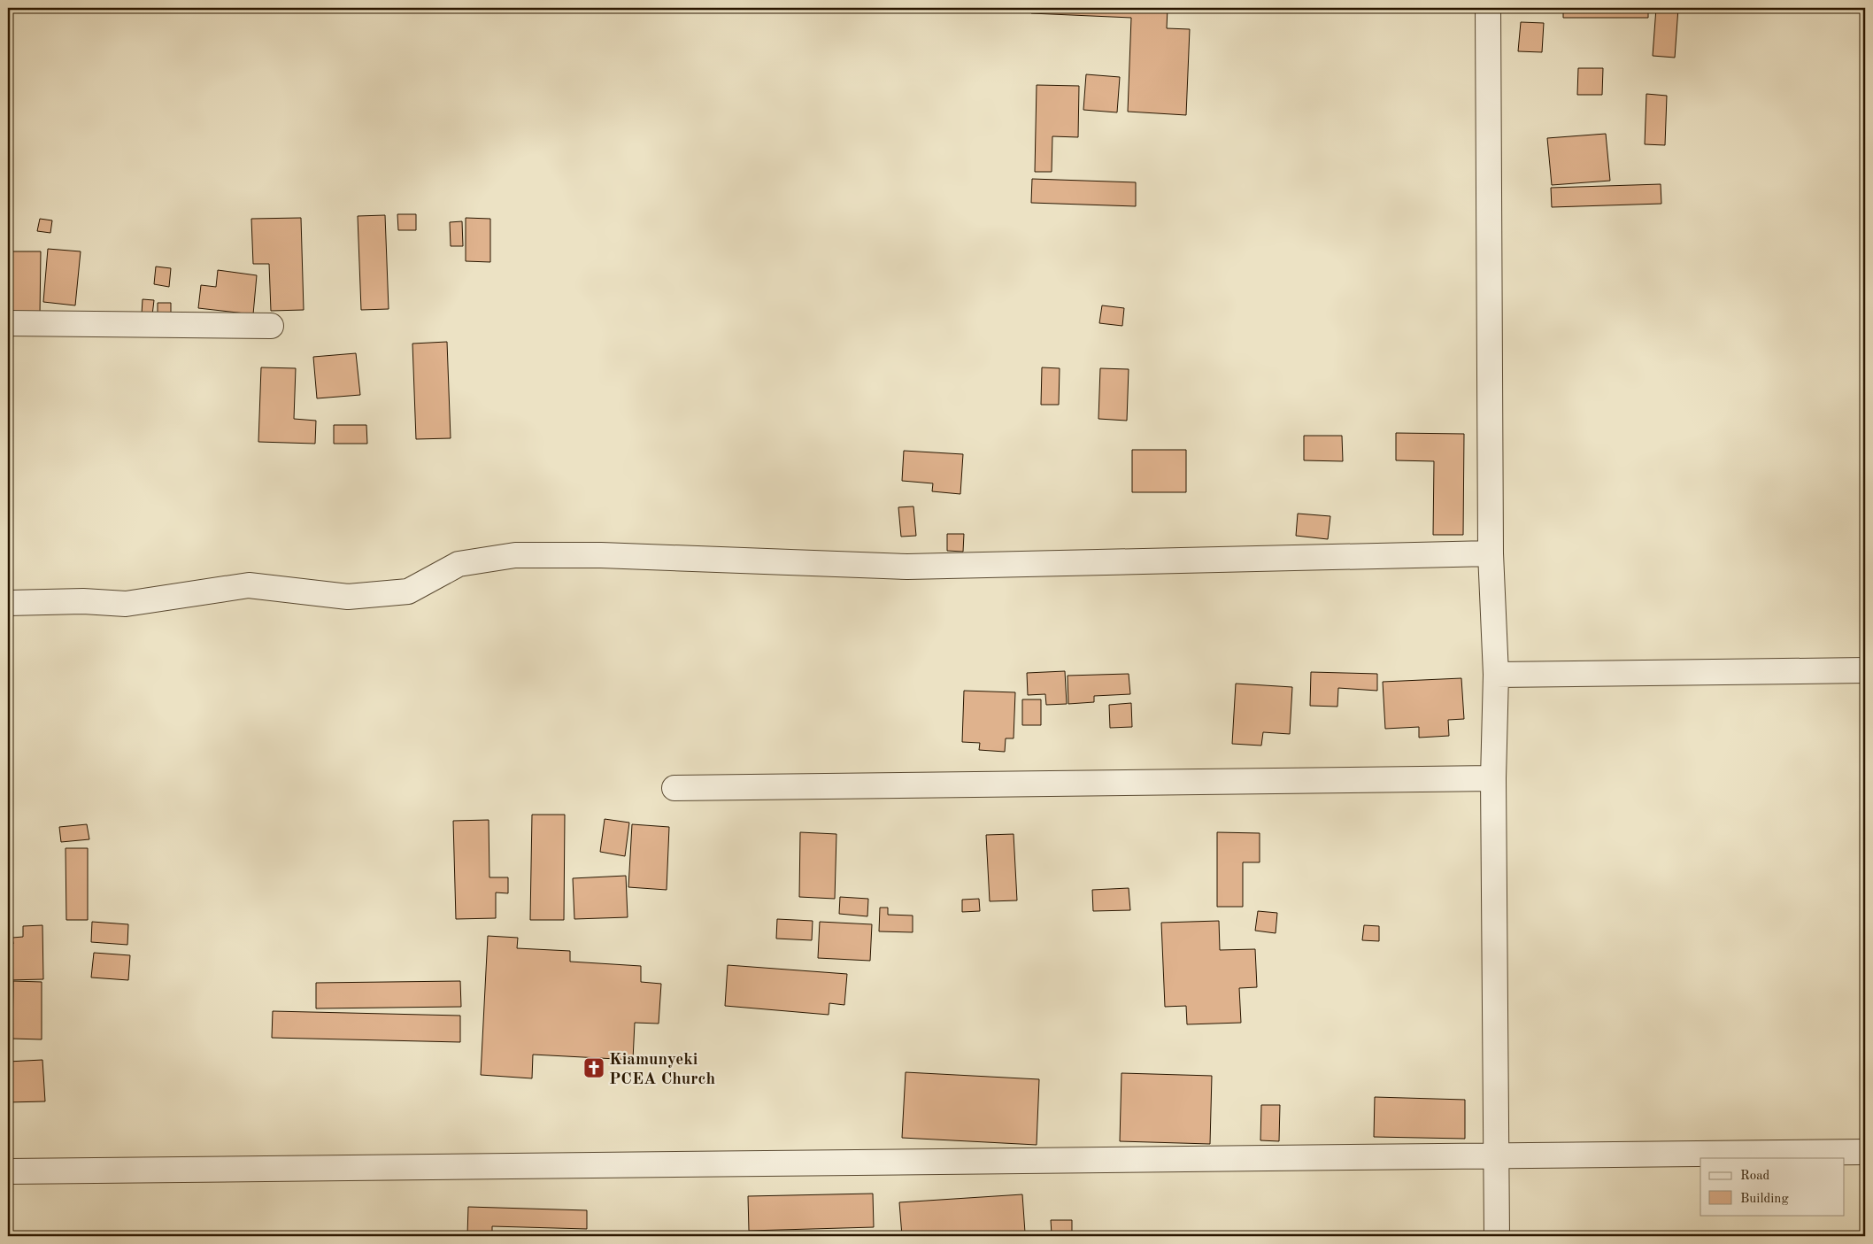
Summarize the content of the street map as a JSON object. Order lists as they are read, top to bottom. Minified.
{"places":{"church":["Kiamunyeki PCEA Church"]},"legend":["Road","Building"]}
